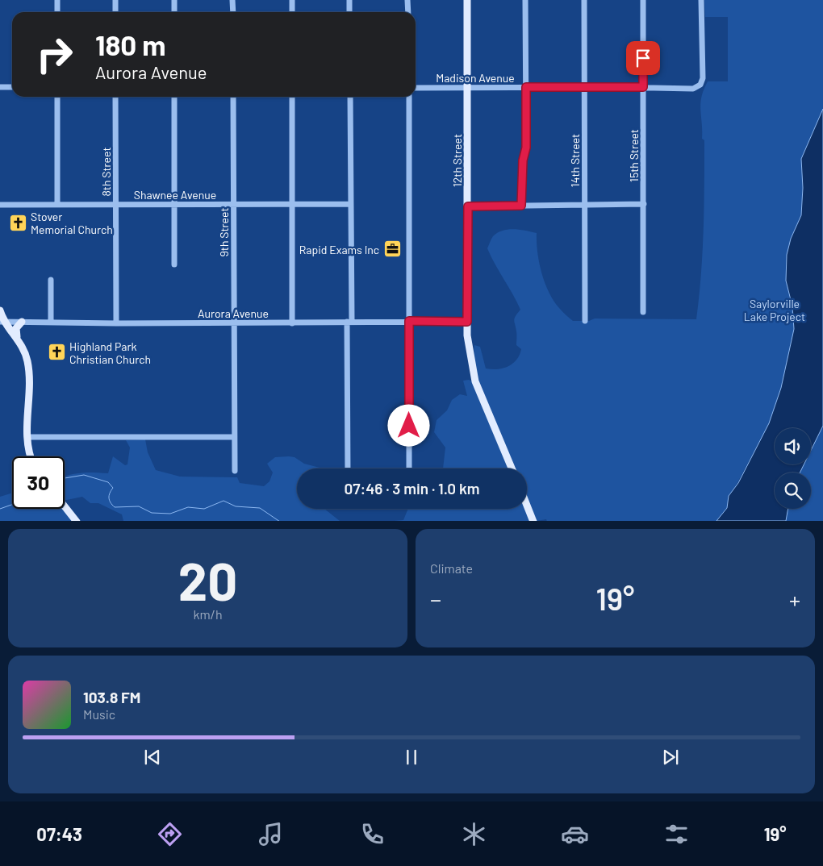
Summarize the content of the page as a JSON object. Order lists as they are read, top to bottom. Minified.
{"streets":{"main road":["12th Street"],"street":["Madison Avenue","15th Street","14th Street","8th Street","Shawnee Avenue","9th Street","Aurora Avenue"]},"crossings":[["Madison Avenue","15th Street"],["Madison Avenue","12th Street"],["Madison Avenue","14th Street"],["12th Street","Aurora Avenue"],["8th Street","Shawnee Avenue"],["8th Street","Aurora Avenue"],["Shawnee Avenue","9th Street"],["9th Street","Aurora Avenue"]],"parks":["Saylorville Lake Project"],"places":{"church":["Stover Memorial Church","Highland Park Christian Church"],"office":["Rapid Exams Inc"]},"page":{"turn":["180 m","Aurora Avenue"],"limit":"30","trip":"07:46 · 3 min · 1.0 km","tile":[["20","km/h"],"Climate"],"heat":["−","19°","+"],"song":["103.8 FM","Music"],"tabs":["07:43","19°"]}}
